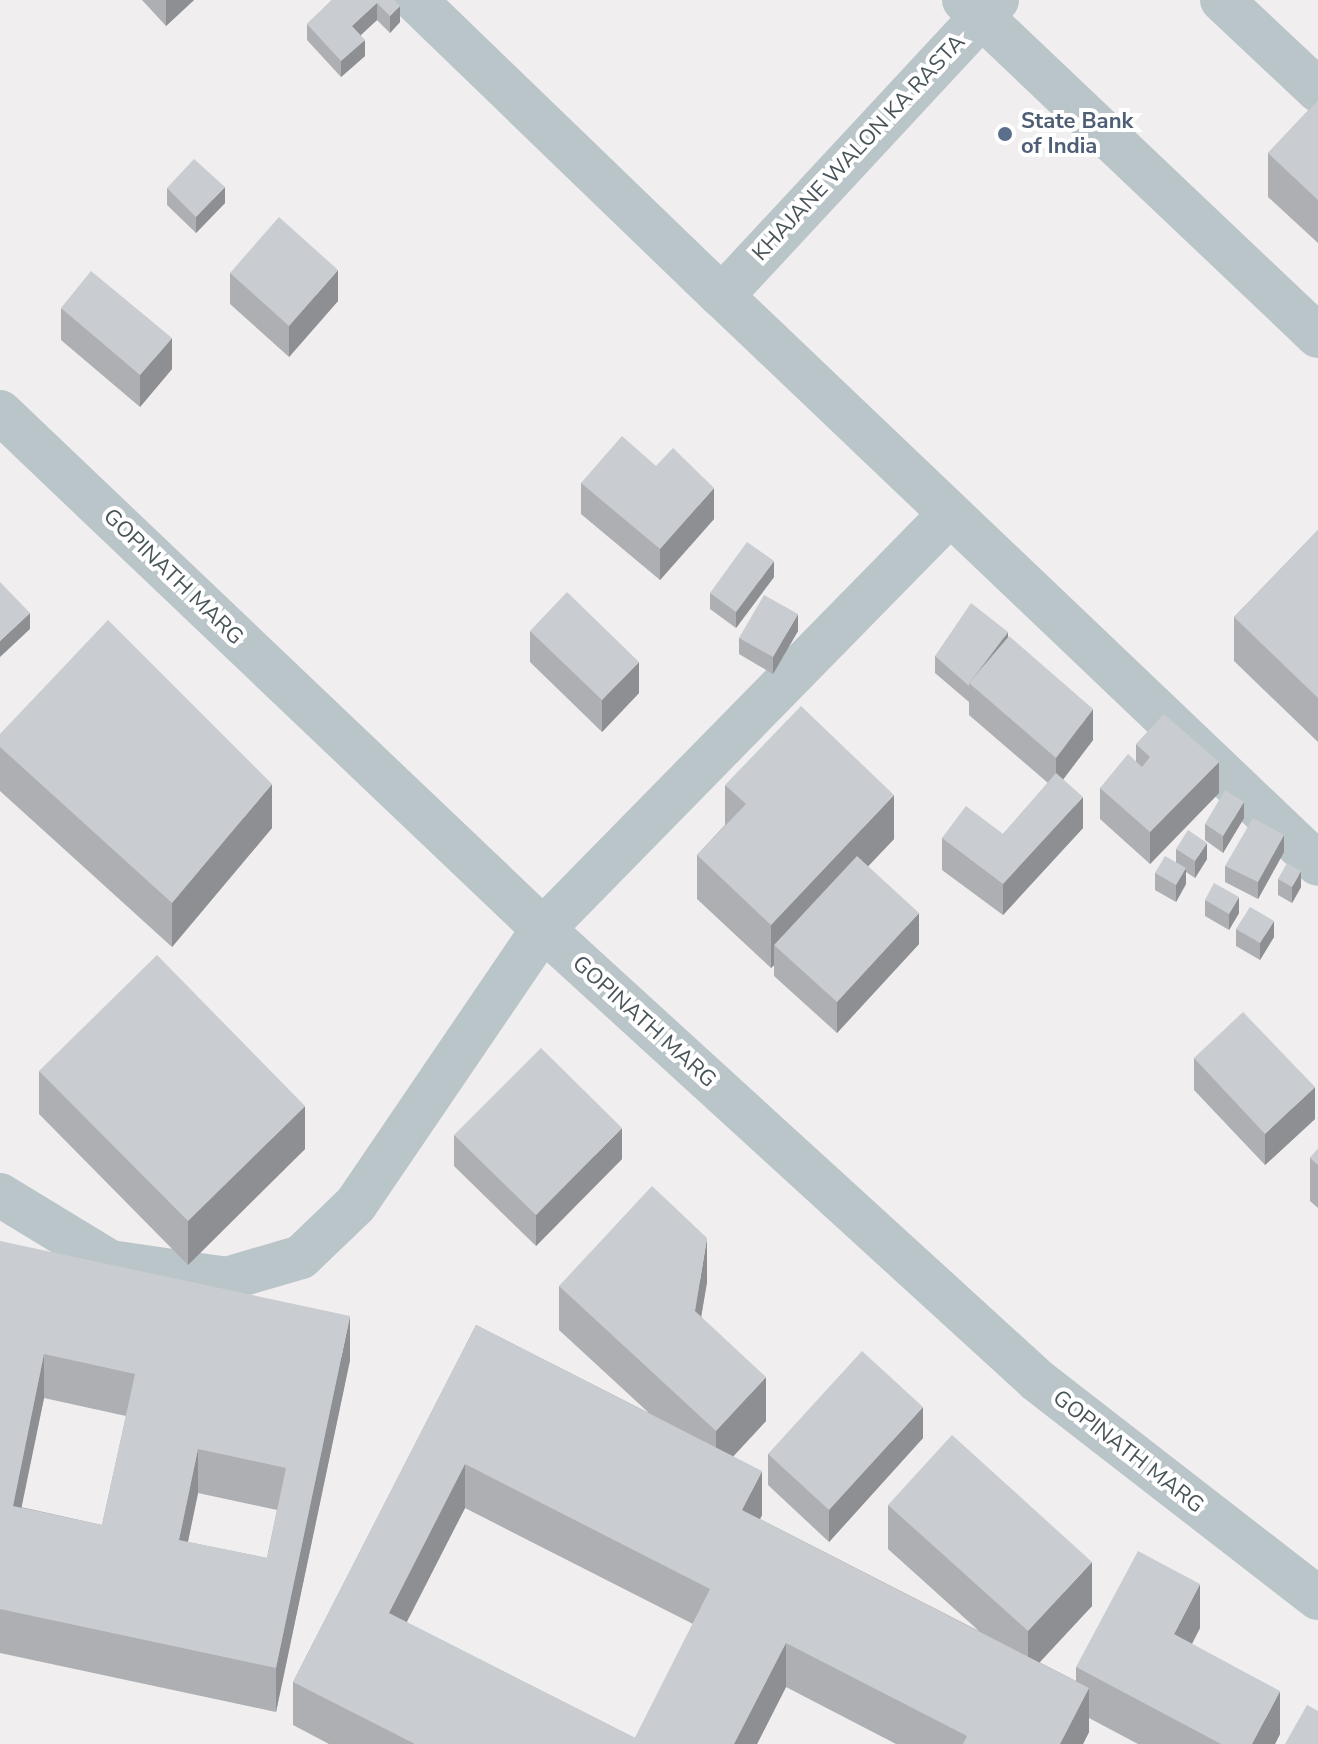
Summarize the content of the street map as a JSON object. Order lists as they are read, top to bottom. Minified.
{"streets":{"street":["KHAJANE WALON KA RASTA","GOPINATH MARG"]},"places":["State Bank of India"]}
